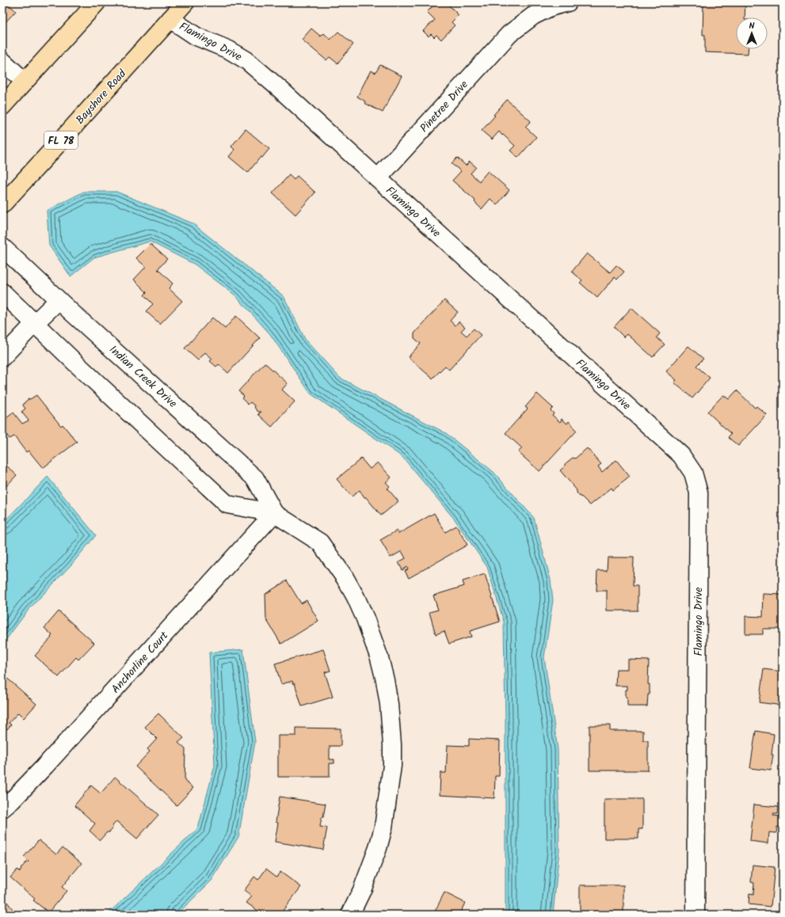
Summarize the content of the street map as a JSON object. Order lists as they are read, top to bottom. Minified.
{"streets":{"main road":["Bayshore Road","FL 78"],"street":["Flamingo Drive","Pinetree Drive","Indian Creek Drive","Anchorline Court"]},"crossings":[["Flamingo Drive","Bayshore Road"],["Flamingo Drive","Pinetree Drive"],["Indian Creek Drive","Anchorline Court"]],"north":"top"}
